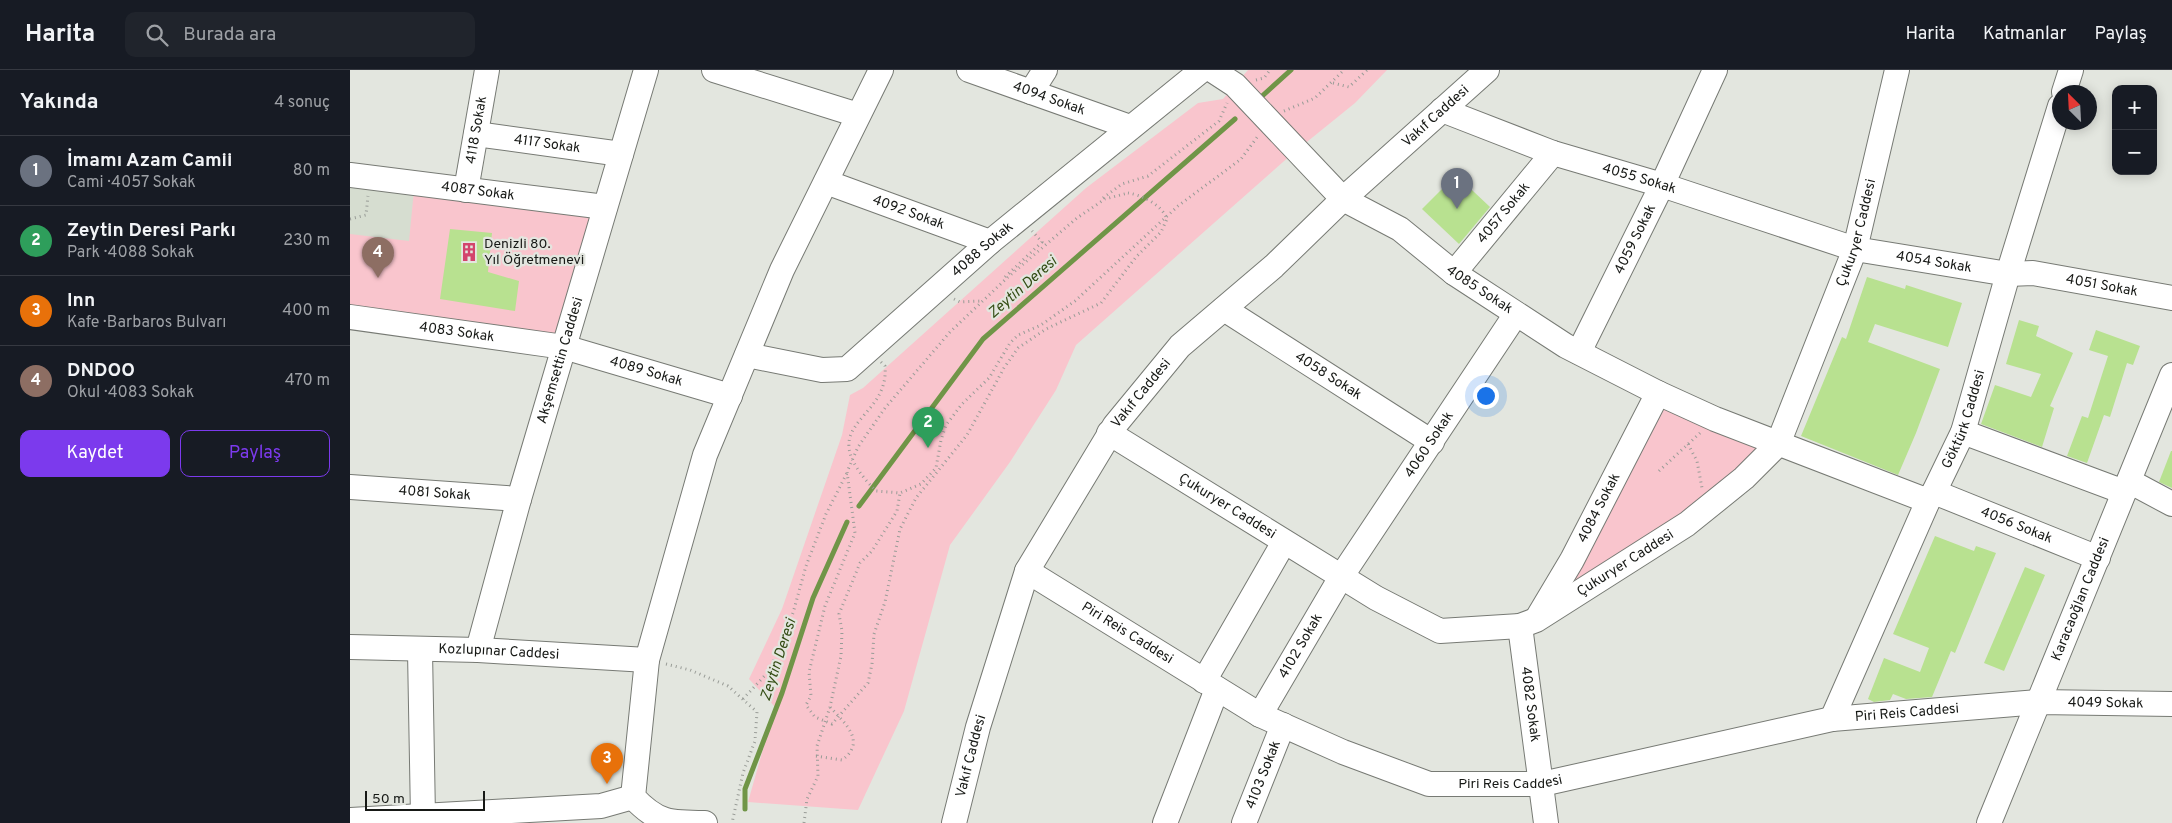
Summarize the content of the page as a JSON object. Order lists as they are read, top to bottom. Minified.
{"streets":{"street":["4094 Sokak","Vakıf Caddesi","4118 Sokak","4117 Sokak","4055 Sokak","4087 Sokak","4092 Sokak","4057 Sokak","Çukuryer Caddesi","4059 Sokak","4088 Sokak","4054 Sokak","4051 Sokak","4085 Sokak","4083 Sokak","Akşemsettin Caddesi","4089 Sokak","4058 Sokak","Göktürk Caddesi","4060 Sokak","4081 Sokak","4084 Sokak","4056 Sokak","Karacaoğlan Caddesi","Piri Reis Caddesi","4102 Sokak","Kozlupınar Caddesi","4049 Sokak","4082 Sokak","4103 Sokak"]},"crossings":[["4094 Sokak","4088 Sokak"],["Vakıf Caddesi","4055 Sokak"],["Vakıf Caddesi","Çukuryer Caddesi"],["Vakıf Caddesi","4085 Sokak"],["Vakıf Caddesi","4058 Sokak"],["Vakıf Caddesi","Piri Reis Caddesi"],["4118 Sokak","4117 Sokak"],["4118 Sokak","4087 Sokak"],["4117 Sokak","Akşemsettin Caddesi"],["4055 Sokak","4057 Sokak"],["4055 Sokak","Çukuryer Caddesi"],["4055 Sokak","4059 Sokak"],["4055 Sokak","4054 Sokak"],["4087 Sokak","Akşemsettin Caddesi"],["4092 Sokak","4088 Sokak"],["4057 Sokak","4085 Sokak"],["Çukuryer Caddesi","4054 Sokak"],["Çukuryer Caddesi","4085 Sokak"],["Çukuryer Caddesi","4060 Sokak"],["Çukuryer Caddesi","4084 Sokak"],["Çukuryer Caddesi","4056 Sokak"],["Çukuryer Caddesi","4102 Sokak"],["Çukuryer Caddesi","4082 Sokak"],["4059 Sokak","4085 Sokak"],["4054 Sokak","4051 Sokak"],["4054 Sokak","Göktürk Caddesi"],["4085 Sokak","4060 Sokak"],["4085 Sokak","4084 Sokak"],["4085 Sokak","4056 Sokak"],["4083 Sokak","Akşemsettin Caddesi"],["4083 Sokak","4089 Sokak"],["Akşemsettin Caddesi","4089 Sokak"],["Akşemsettin Caddesi","4081 Sokak"],["Akşemsettin Caddesi","Kozlupınar Caddesi"],["4058 Sokak","4060 Sokak"],["Göktürk Caddesi","4056 Sokak"],["Göktürk Caddesi","Piri Reis Caddesi"],["4060 Sokak","4102 Sokak"],["4084 Sokak","4082 Sokak"],["4056 Sokak","Karacaoğlan Caddesi"],["Karacaoğlan Caddesi","Piri Reis Caddesi"],["Karacaoğlan Caddesi","4049 Sokak"],["Piri Reis Caddesi","4102 Sokak"],["Piri Reis Caddesi","4049 Sokak"],["Piri Reis Caddesi","4082 Sokak"],["Piri Reis Caddesi","4103 Sokak"]],"water":["Zeytin Deresi"],"places":{"building":["Denizli 80. Yıl Öğretmenevi"]},"scale_bar":"50 m","north":"top left","page":{"header":"Harita","search":"Burada ara","nav":["Harita","Katmanlar","Paylaş"],"heading":["Yakında","4 sonuç"],"map_buttons":["+","−"],"list":[{"mark":"1","name":"İmamı Azam Camii","note":"Cami · 4057 Sokak","value":"80 m"},{"mark":"2","name":"Zeytin Deresi Parkı","note":"Park · 4088 Sokak","value":"230 m"},{"mark":"3","name":"Inn","note":"Kafe · Barbaros Bulvarı","value":"400 m"},{"mark":"4","name":"DNDOO","note":"Okul · 4083 Sokak","value":"470 m"}],"pins":["1","4","2","3"],"buttons":["Kaydet","Paylaş"],"scale":"50 m"}}
